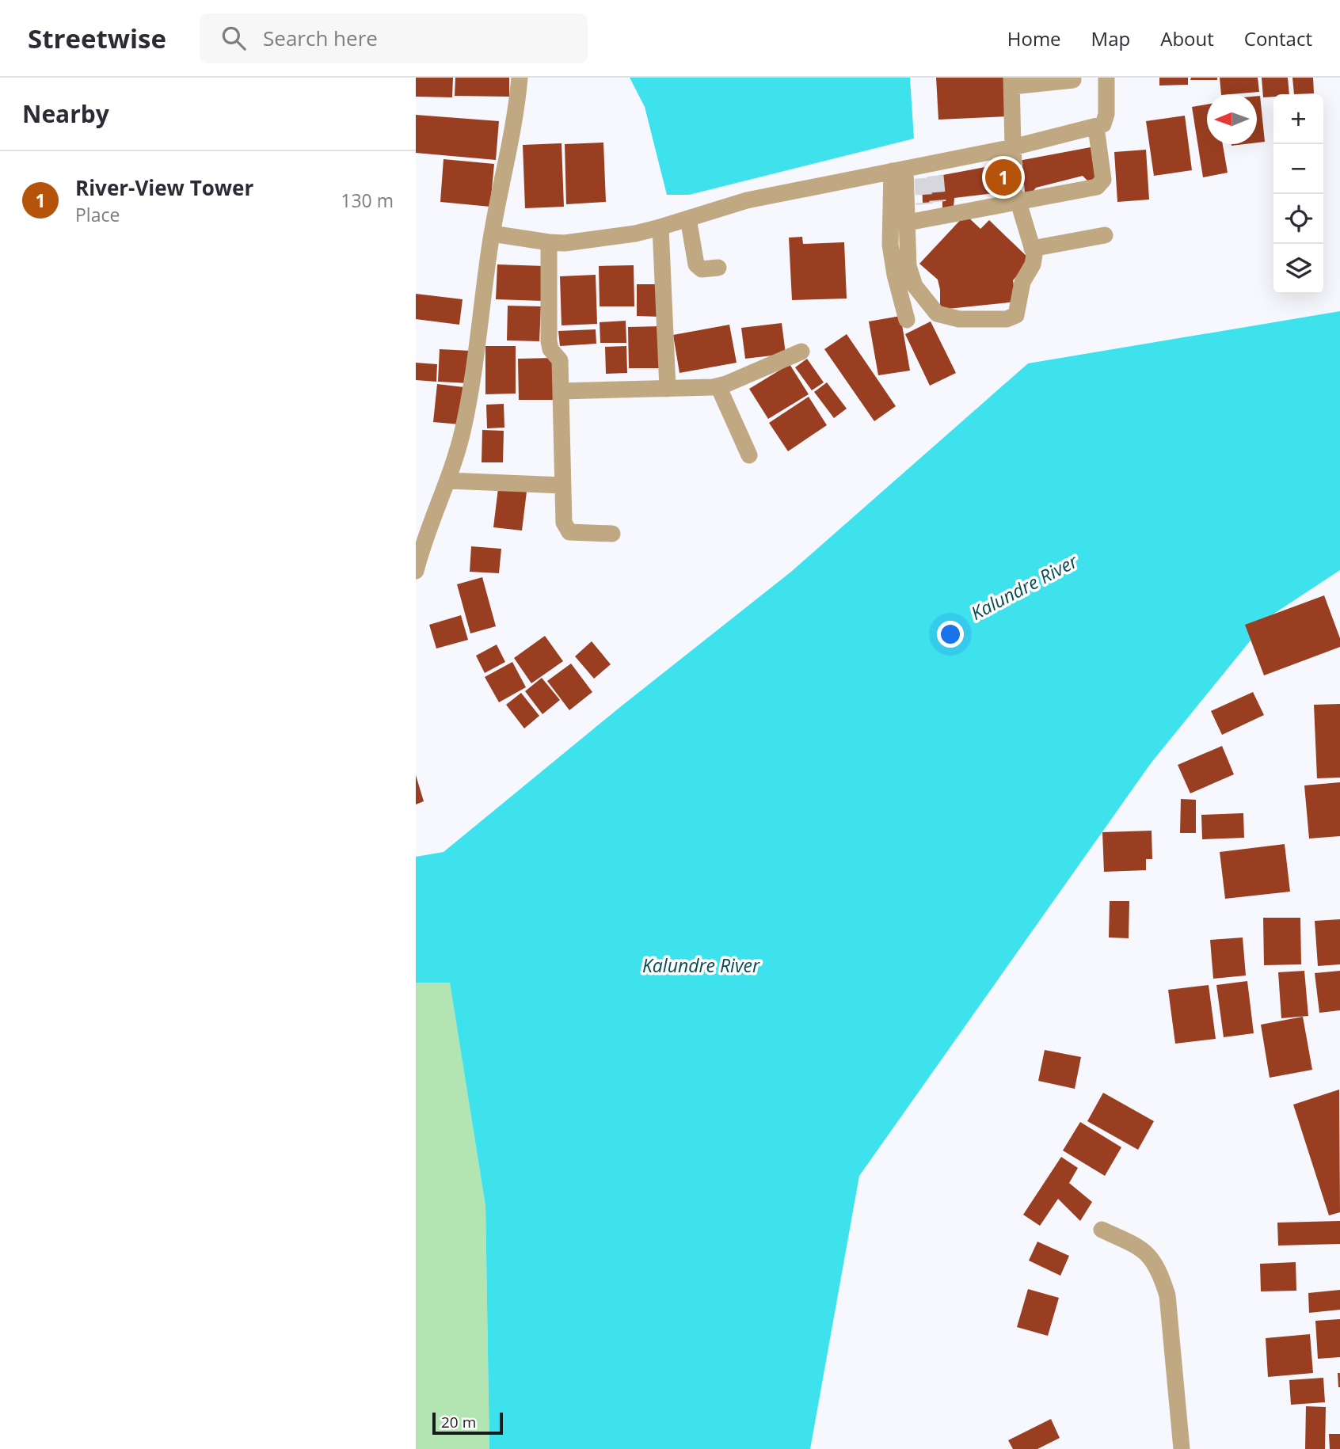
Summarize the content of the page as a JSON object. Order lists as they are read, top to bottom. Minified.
{"water":["Kalundre River"],"scale_bar":"20 m","north":"left","page":{"header":"Streetwise","search":"Search here","nav":["Home","Map","About","Contact"],"heading":"Nearby","map_buttons":["+","−"],"list":[{"mark":"1","name":"River-View Tower","note":"Place","value":"130 m"}],"pins":"1","scale":"20 m"}}
